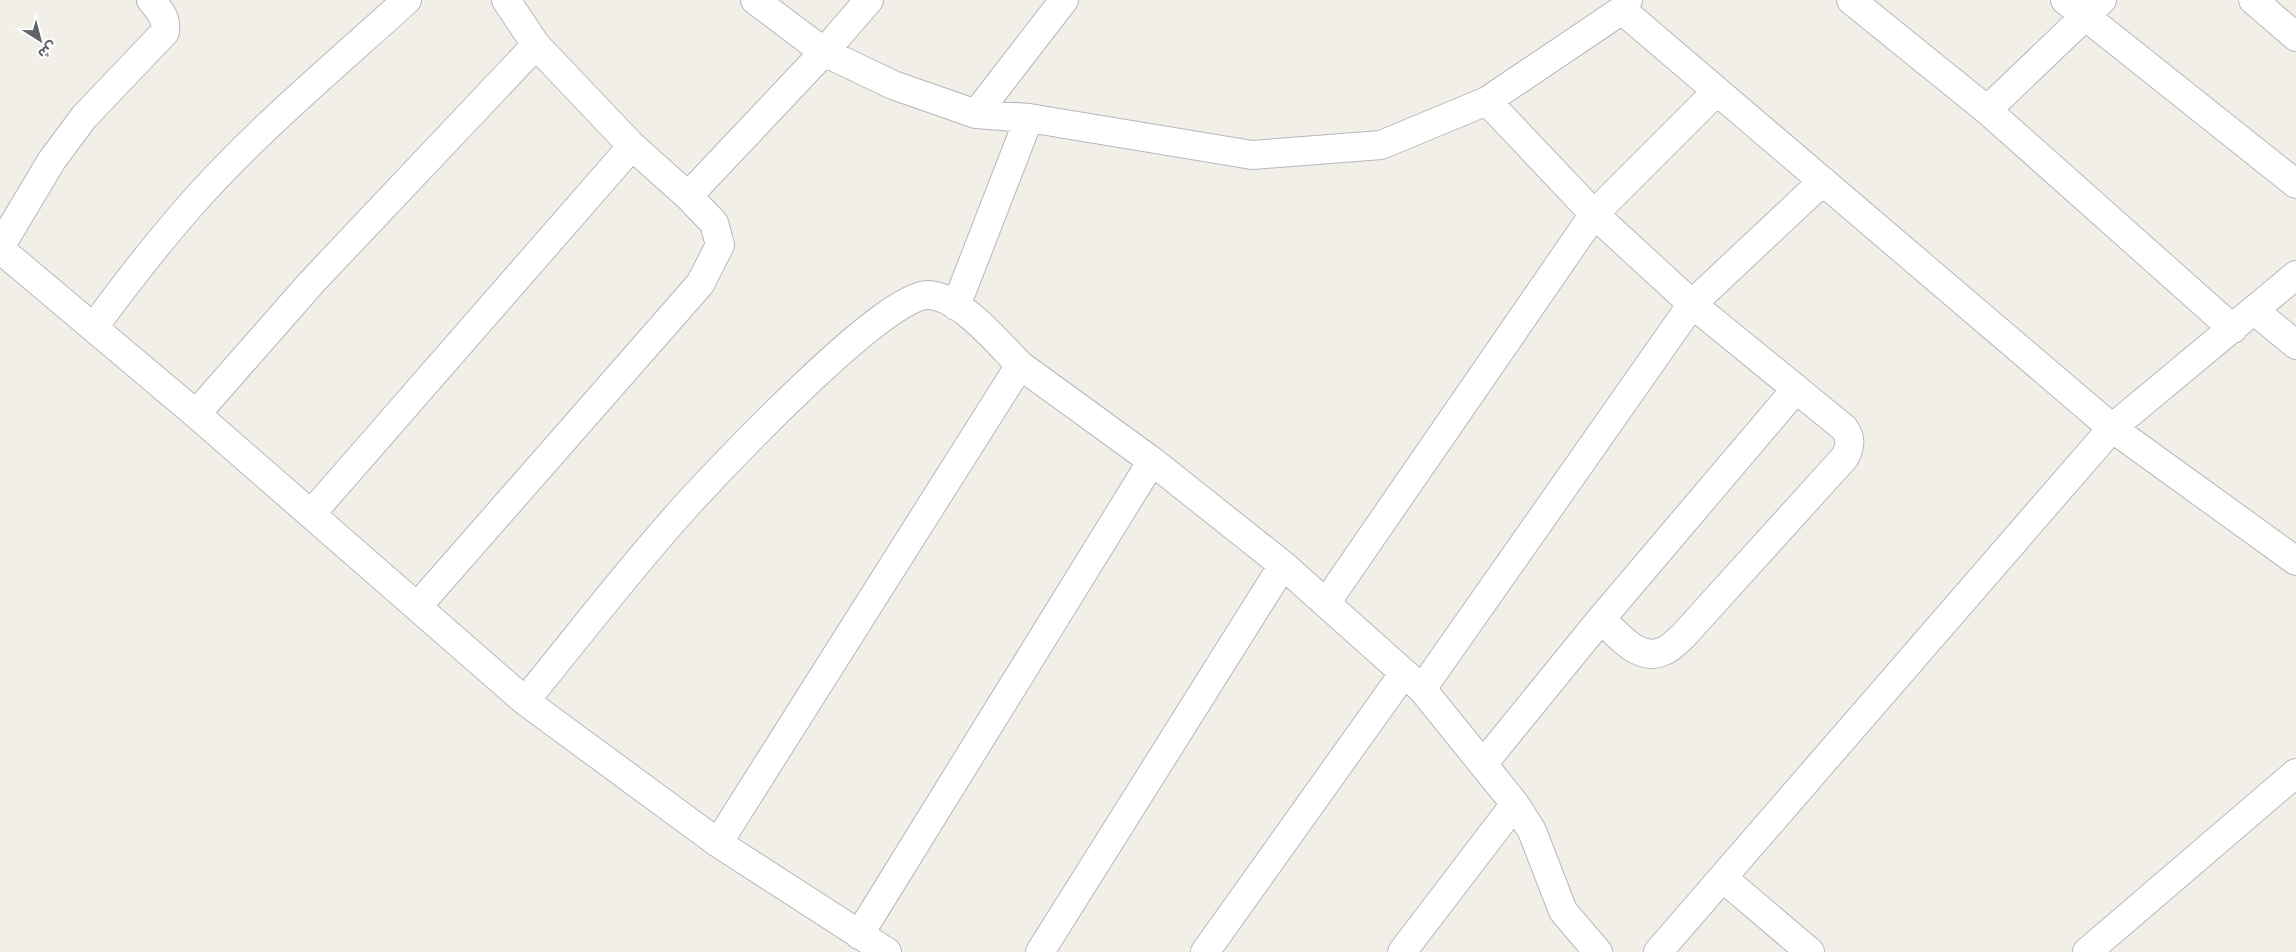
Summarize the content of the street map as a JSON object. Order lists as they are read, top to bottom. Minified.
{"north":"bottom right"}
